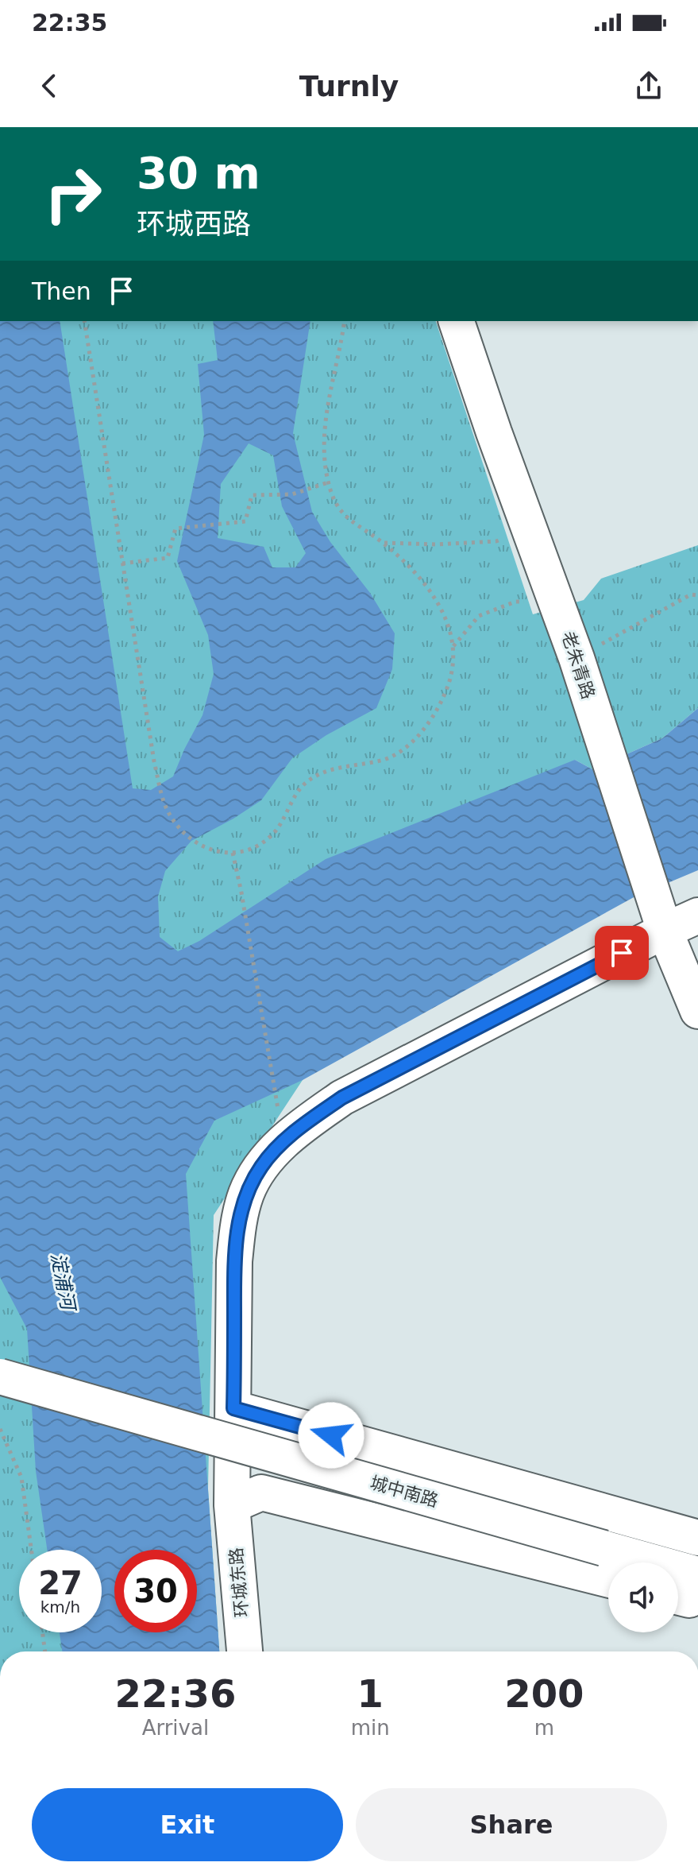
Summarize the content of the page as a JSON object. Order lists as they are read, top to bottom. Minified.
{"streets":{"street":["老朱青路","城中南路","环城东路"]},"crossings":[["老朱青路","环城东路"]],"water":["淀浦河"],"page":{"status":"22:35","header":"Turnly","turn":["30 m","环城西路"],"then":"Then","speed":"27 km/h","limit":"30","eta":["22:36","Arrival","1","min","200","m"],"buttons":["Exit","Share"]}}
